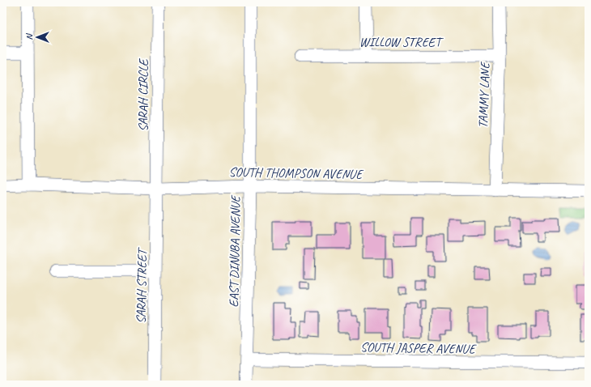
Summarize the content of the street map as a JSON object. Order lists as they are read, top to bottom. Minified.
{"streets":{"street":["WILLOW STREET","SARAH CIRCLE","TAMMY LANE","SOUTH THOMPSON AVENUE","EAST DINUBA AVENUE","SARAH STREET","SOUTH JASPER AVENUE"]},"crossings":[["WILLOW STREET","TAMMY LANE"],["SARAH CIRCLE","SOUTH THOMPSON AVENUE"],["SARAH CIRCLE","SARAH STREET"],["TAMMY LANE","SOUTH THOMPSON AVENUE"],["SOUTH THOMPSON AVENUE","EAST DINUBA AVENUE"],["SOUTH THOMPSON AVENUE","SARAH STREET"],["EAST DINUBA AVENUE","SOUTH JASPER AVENUE"]],"north":"left"}
